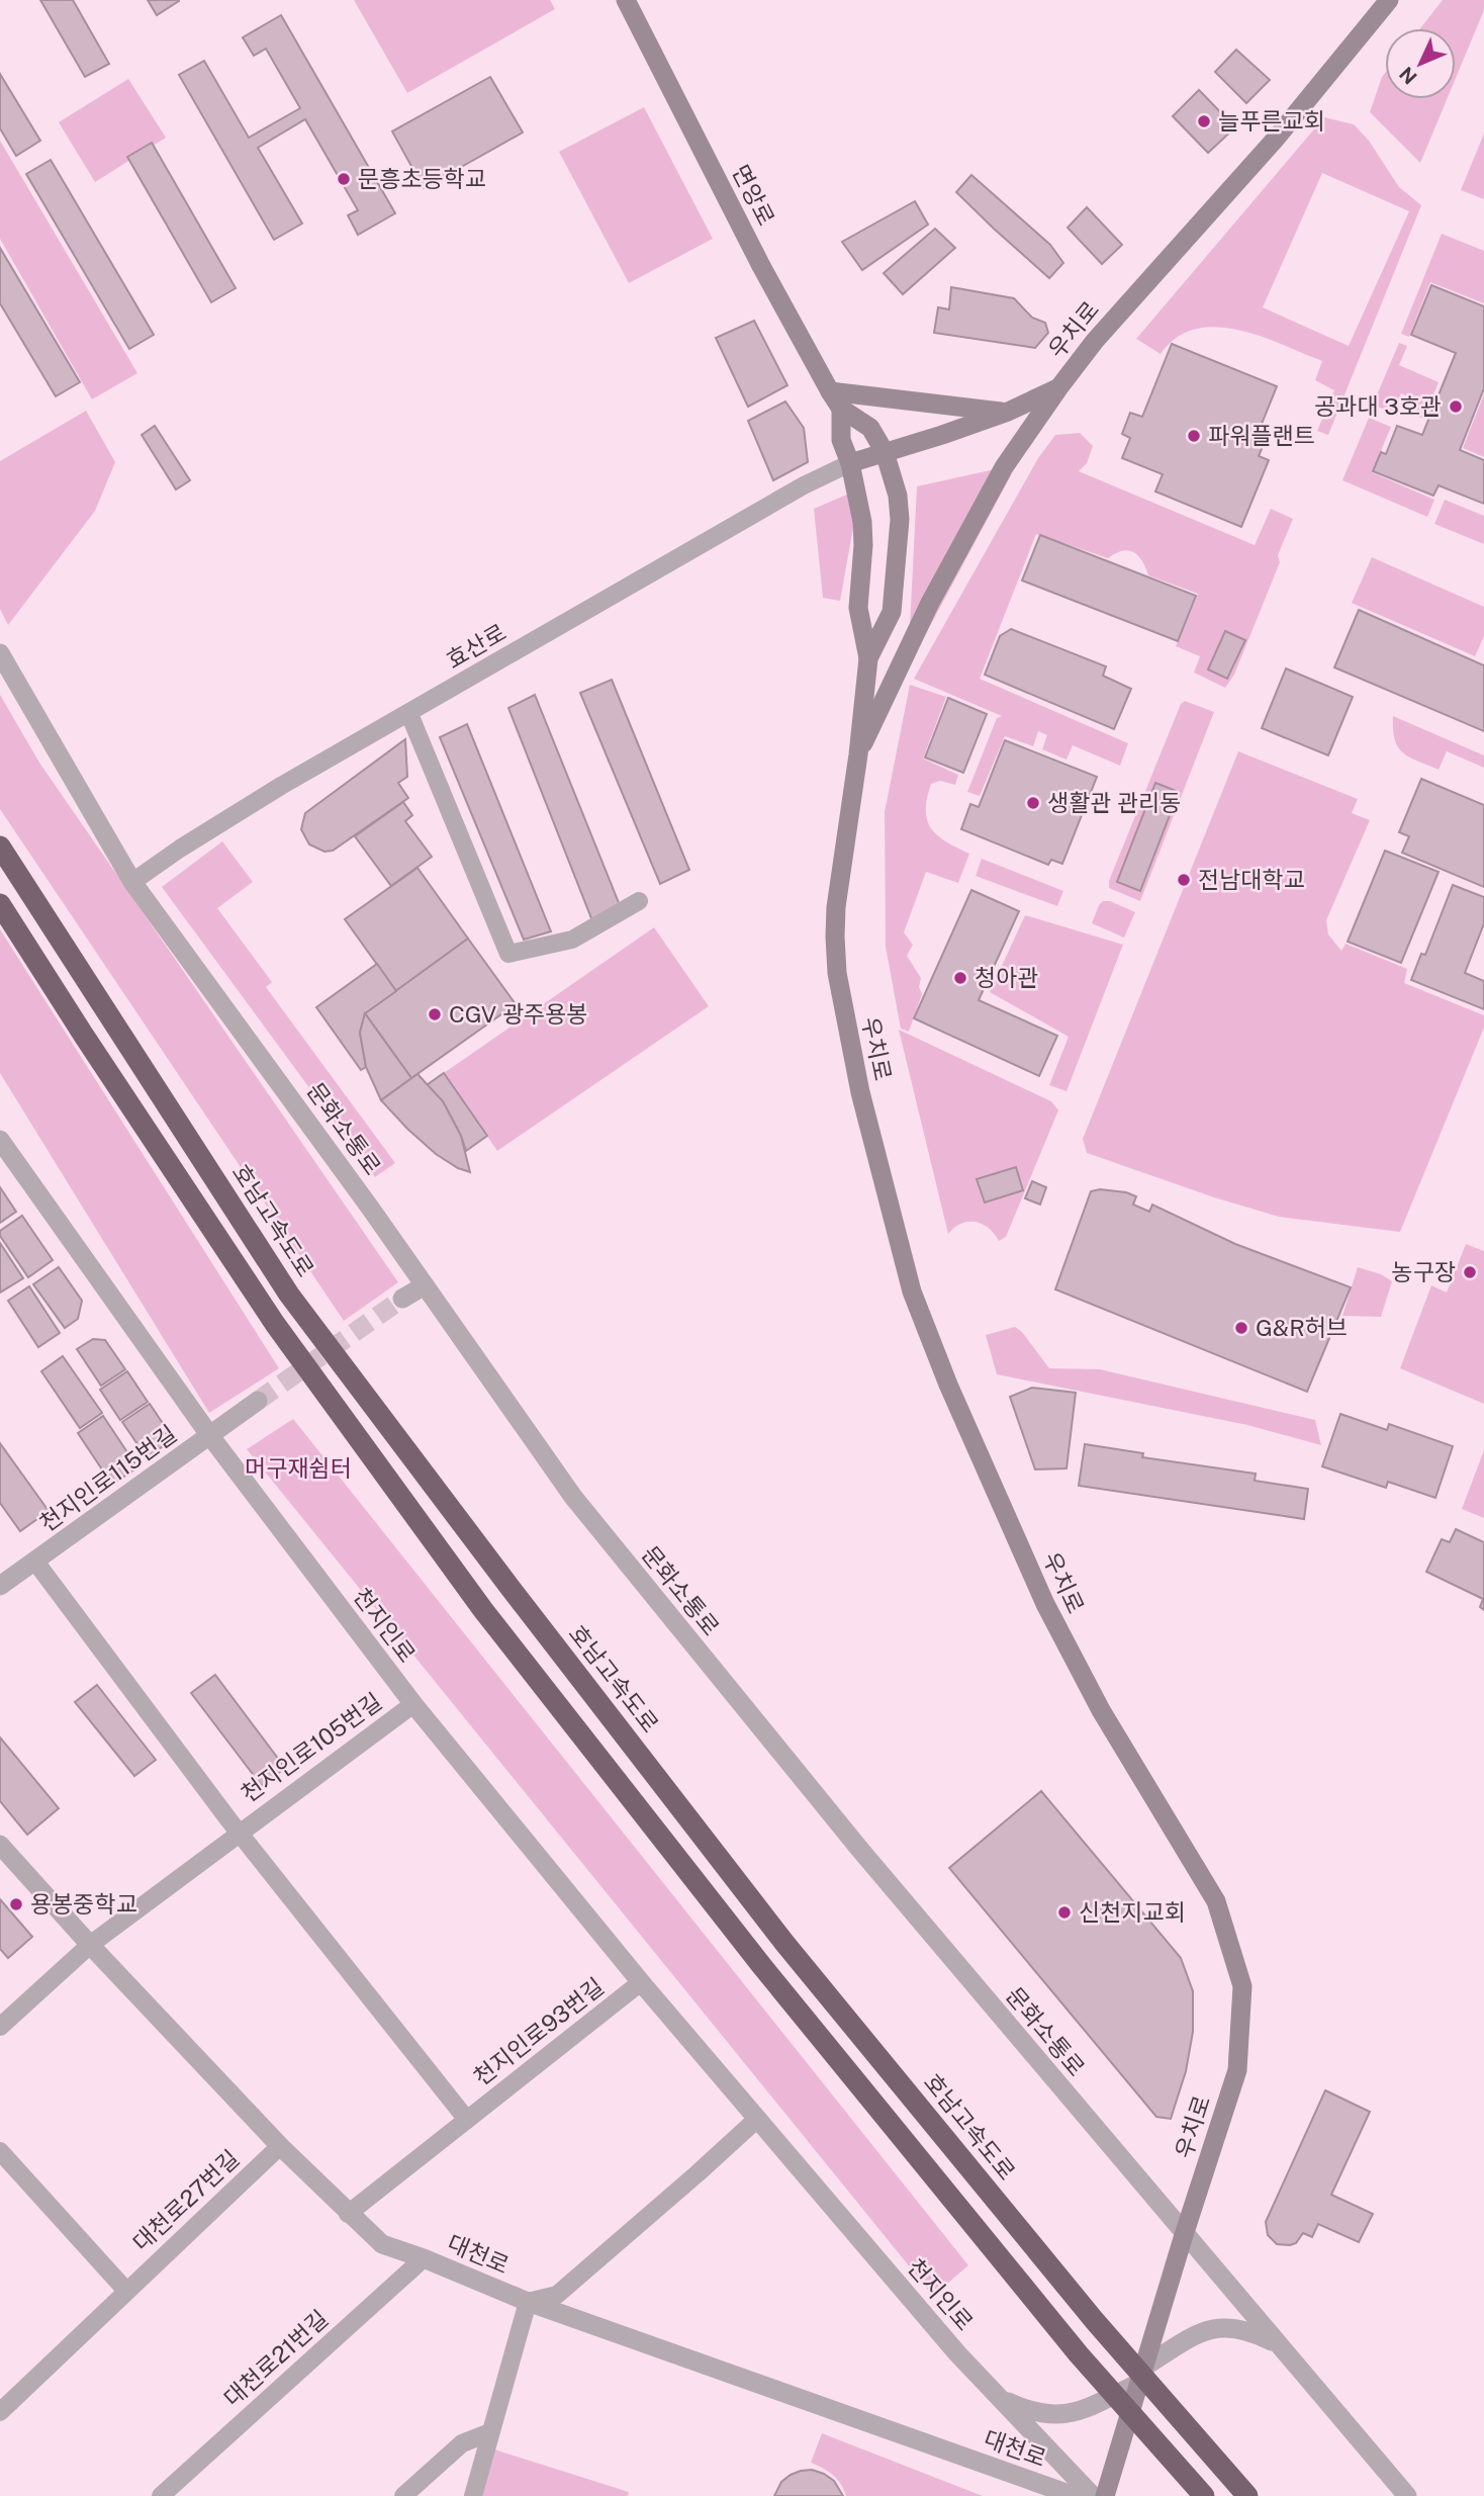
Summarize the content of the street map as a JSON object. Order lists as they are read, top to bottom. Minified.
{"streets":{"highway":["호남고속도로"],"main road":["면앙로","우치로"],"street":["효산로","문화소통로","천지인로115번길","천지인로","천지인로105번길","천지인로93번길","대천로27번길","대천로","대천로21번길"]},"crossings":[["면앙로","우치로"],["우치로","효산로"],["우치로","문화소통로"],["효산로","문화소통로"],["천지인로115번길","천지인로"],["천지인로115번길","천지인로105번길"],["천지인로","천지인로105번길"],["천지인로","천지인로93번길"],["천지인로105번길","천지인로93번길"],["천지인로105번길","대천로"],["천지인로93번길","대천로"],["대천로27번길","대천로"],["대천로","대천로21번길"]],"parks":["머구재쉼터"],"places":["늘푸른교회","문흥초등학교","공과대 3호관","파워플랜트","생활관 관리동","전남대학교","청아관","CGV 광주용봉","농구장","G&R허브","용봉중학교","신천지교회"],"north":"bottom left"}
